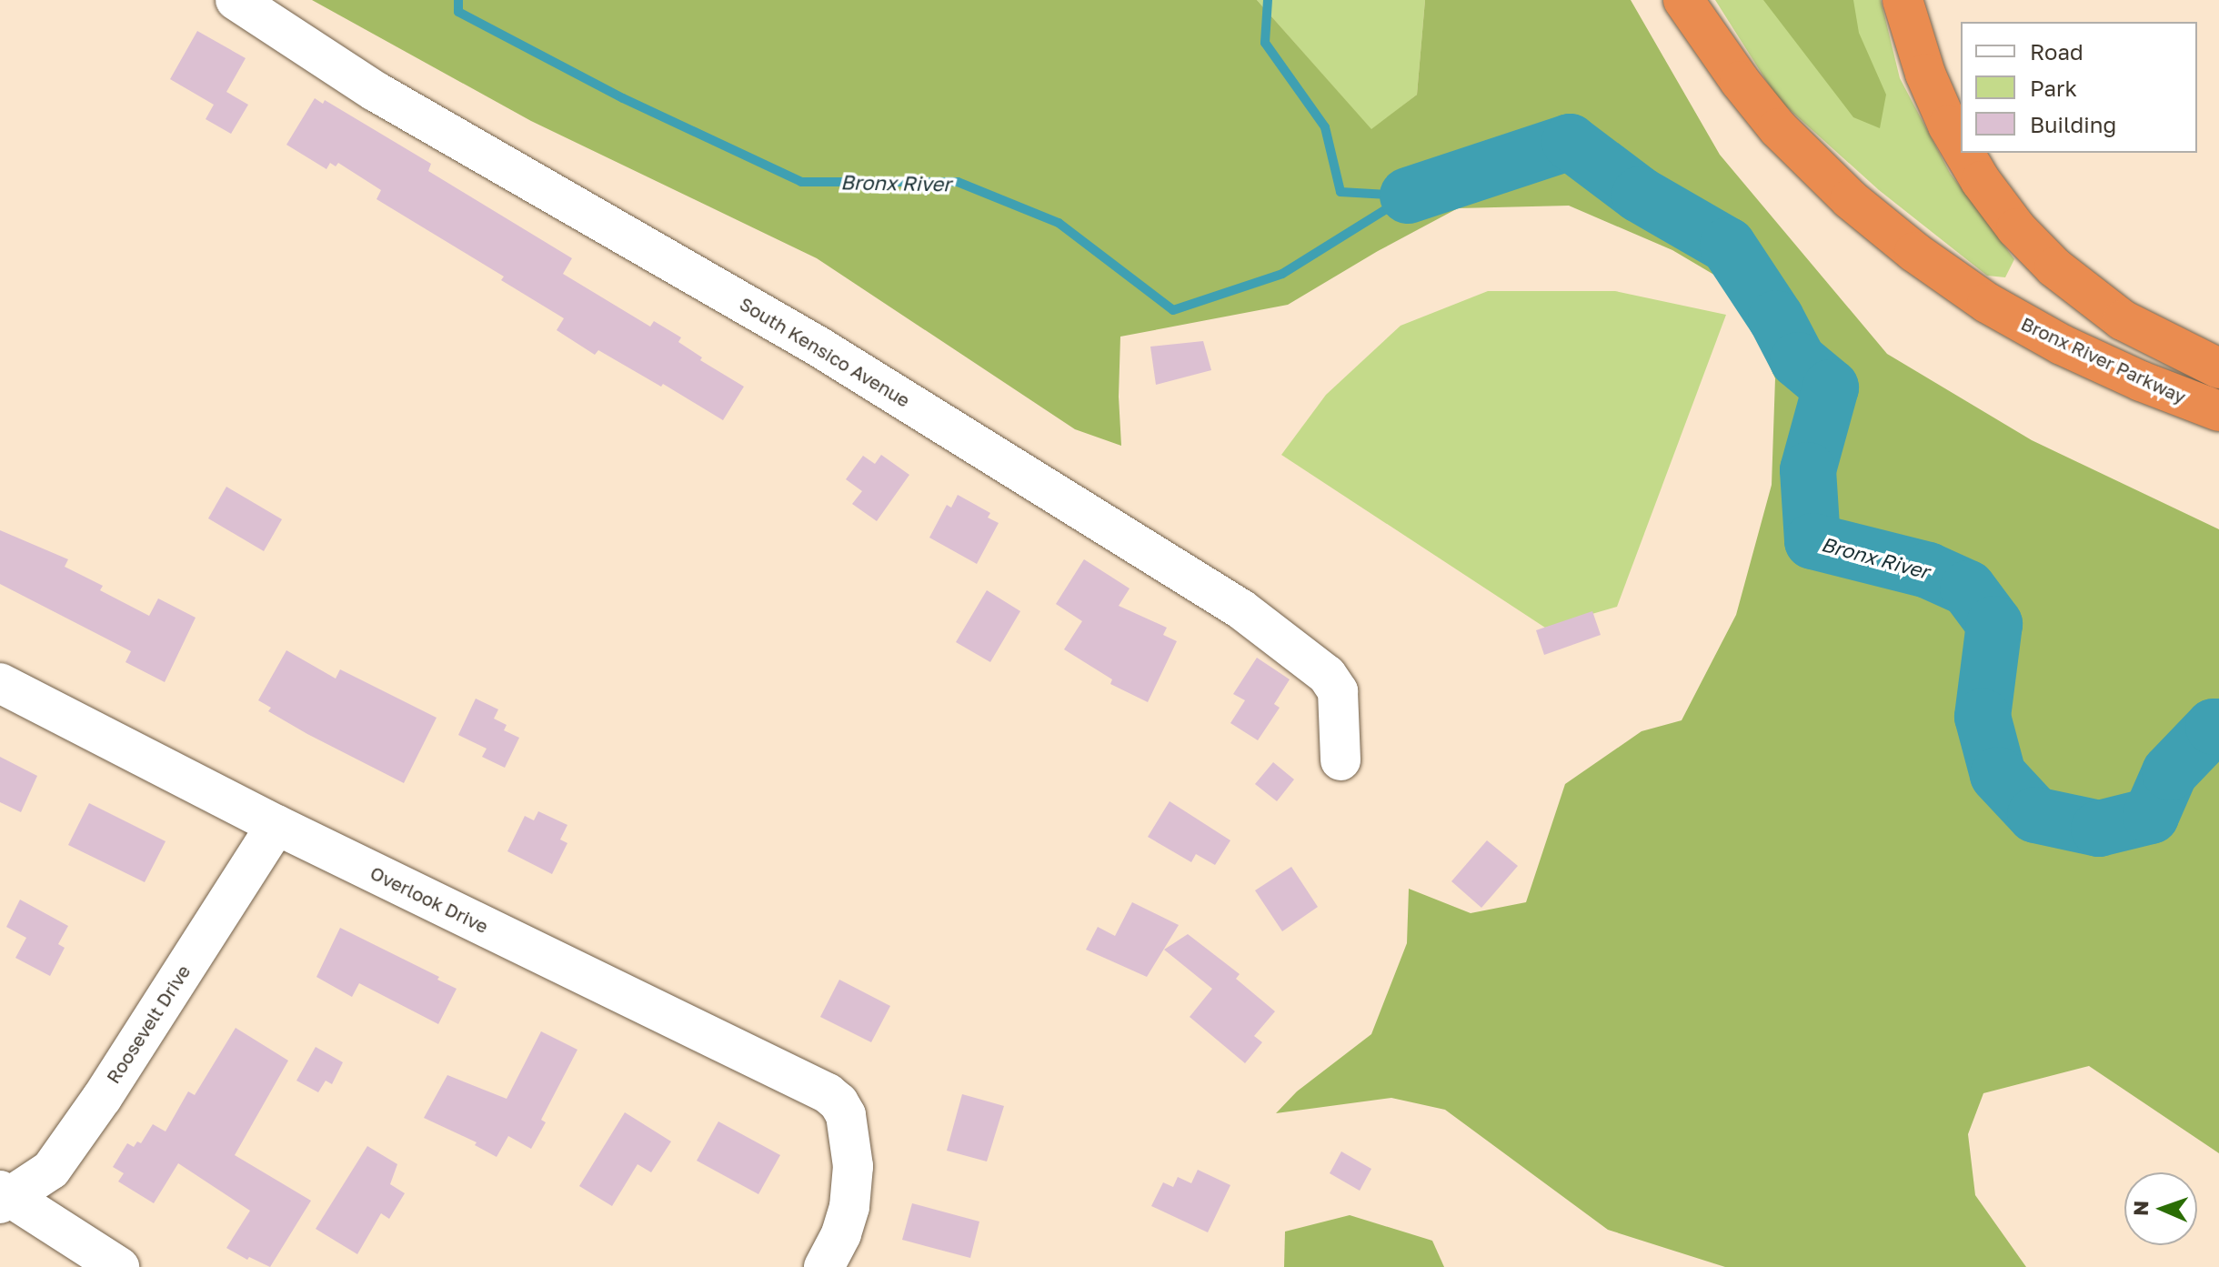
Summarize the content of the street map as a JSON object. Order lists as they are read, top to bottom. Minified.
{"streets":{"highway":["Bronx River Parkway"],"street":["South Kensico Avenue","Overlook Drive","Roosevelt Drive"]},"crossings":[["Overlook Drive","Roosevelt Drive"]],"water":["Bronx River"],"legend":["Road","Park","Building"],"north":"left"}
